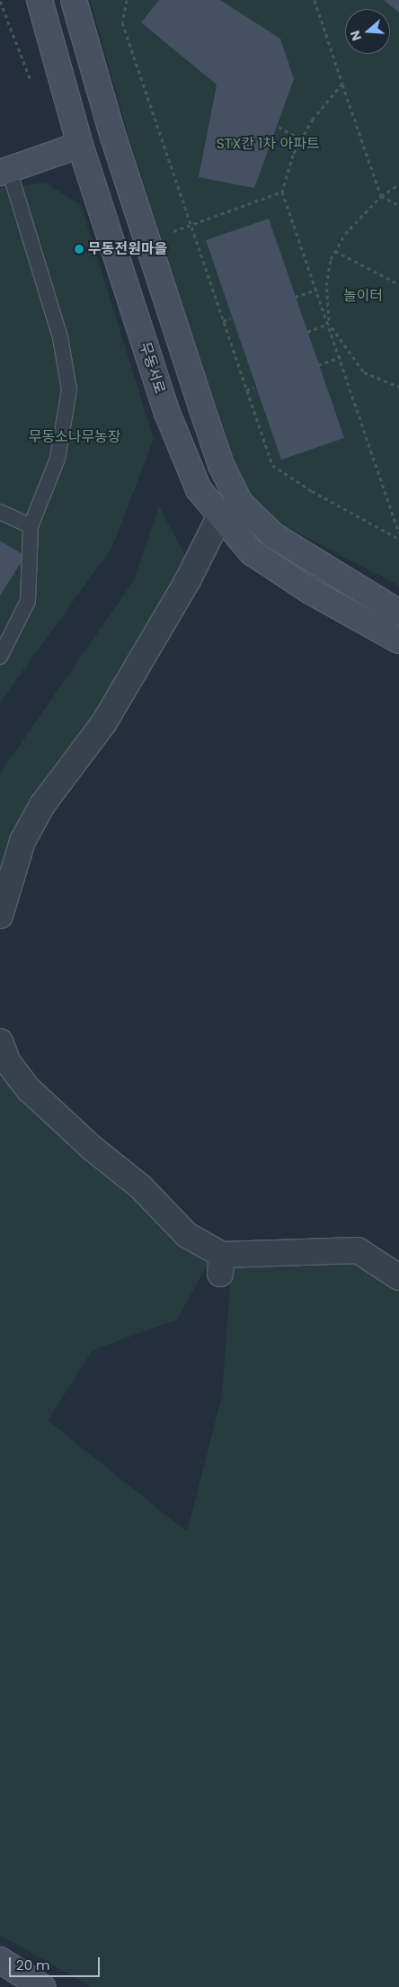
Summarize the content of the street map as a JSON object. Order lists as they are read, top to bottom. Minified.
{"streets":{"main road":["무동서로"]},"parks":["STX칸 1차 아파트","놀이터","무동소나무농장"],"places":["무동전원마을"],"scale_bar":"20 m","north":"left"}
